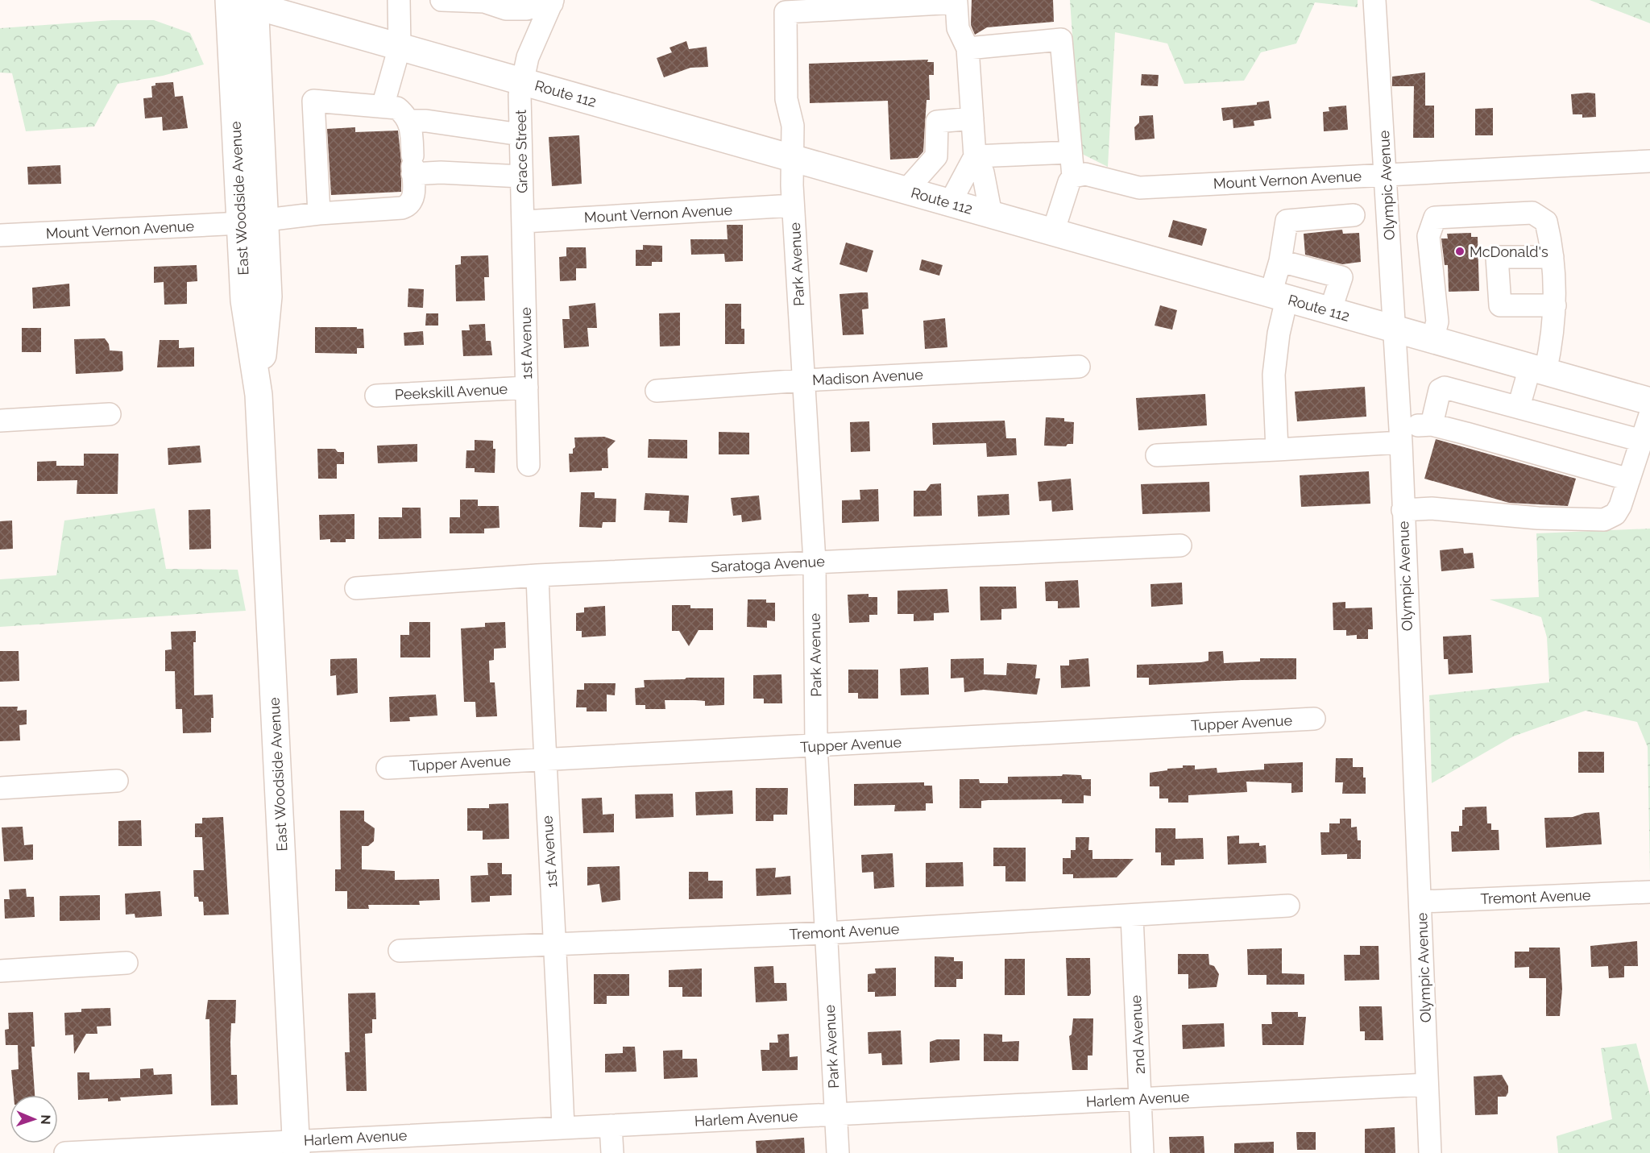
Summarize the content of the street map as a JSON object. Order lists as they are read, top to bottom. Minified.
{"streets":{"main road":["Route 112","East Woodside Avenue"],"street":["Grace Street","Mount Vernon Avenue","Olympic Avenue","Park Avenue","1st Avenue","Madison Avenue","Peekskill Avenue","Saratoga Avenue","Tupper Avenue","Tremont Avenue","2nd Avenue","Harlem Avenue"]},"crossings":[["Route 112","Grace Street"],["Route 112","Olympic Avenue"],["Route 112","East Woodside Avenue"],["Route 112","Park Avenue"],["Grace Street","Mount Vernon Avenue"],["Grace Street","1st Avenue"],["Mount Vernon Avenue","Olympic Avenue"],["Mount Vernon Avenue","East Woodside Avenue"],["Mount Vernon Avenue","Park Avenue"],["Mount Vernon Avenue","1st Avenue"],["Olympic Avenue","Tremont Avenue"],["Olympic Avenue","Harlem Avenue"],["East Woodside Avenue","Harlem Avenue"],["Park Avenue","Madison Avenue"],["Park Avenue","Saratoga Avenue"],["Park Avenue","Tupper Avenue"],["Park Avenue","Tremont Avenue"],["Park Avenue","Harlem Avenue"],["1st Avenue","Peekskill Avenue"],["1st Avenue","Saratoga Avenue"],["1st Avenue","Tupper Avenue"],["1st Avenue","Tremont Avenue"],["1st Avenue","Harlem Avenue"],["Tremont Avenue","2nd Avenue"],["2nd Avenue","Harlem Avenue"]],"places":["McDonald's"],"north":"right"}
